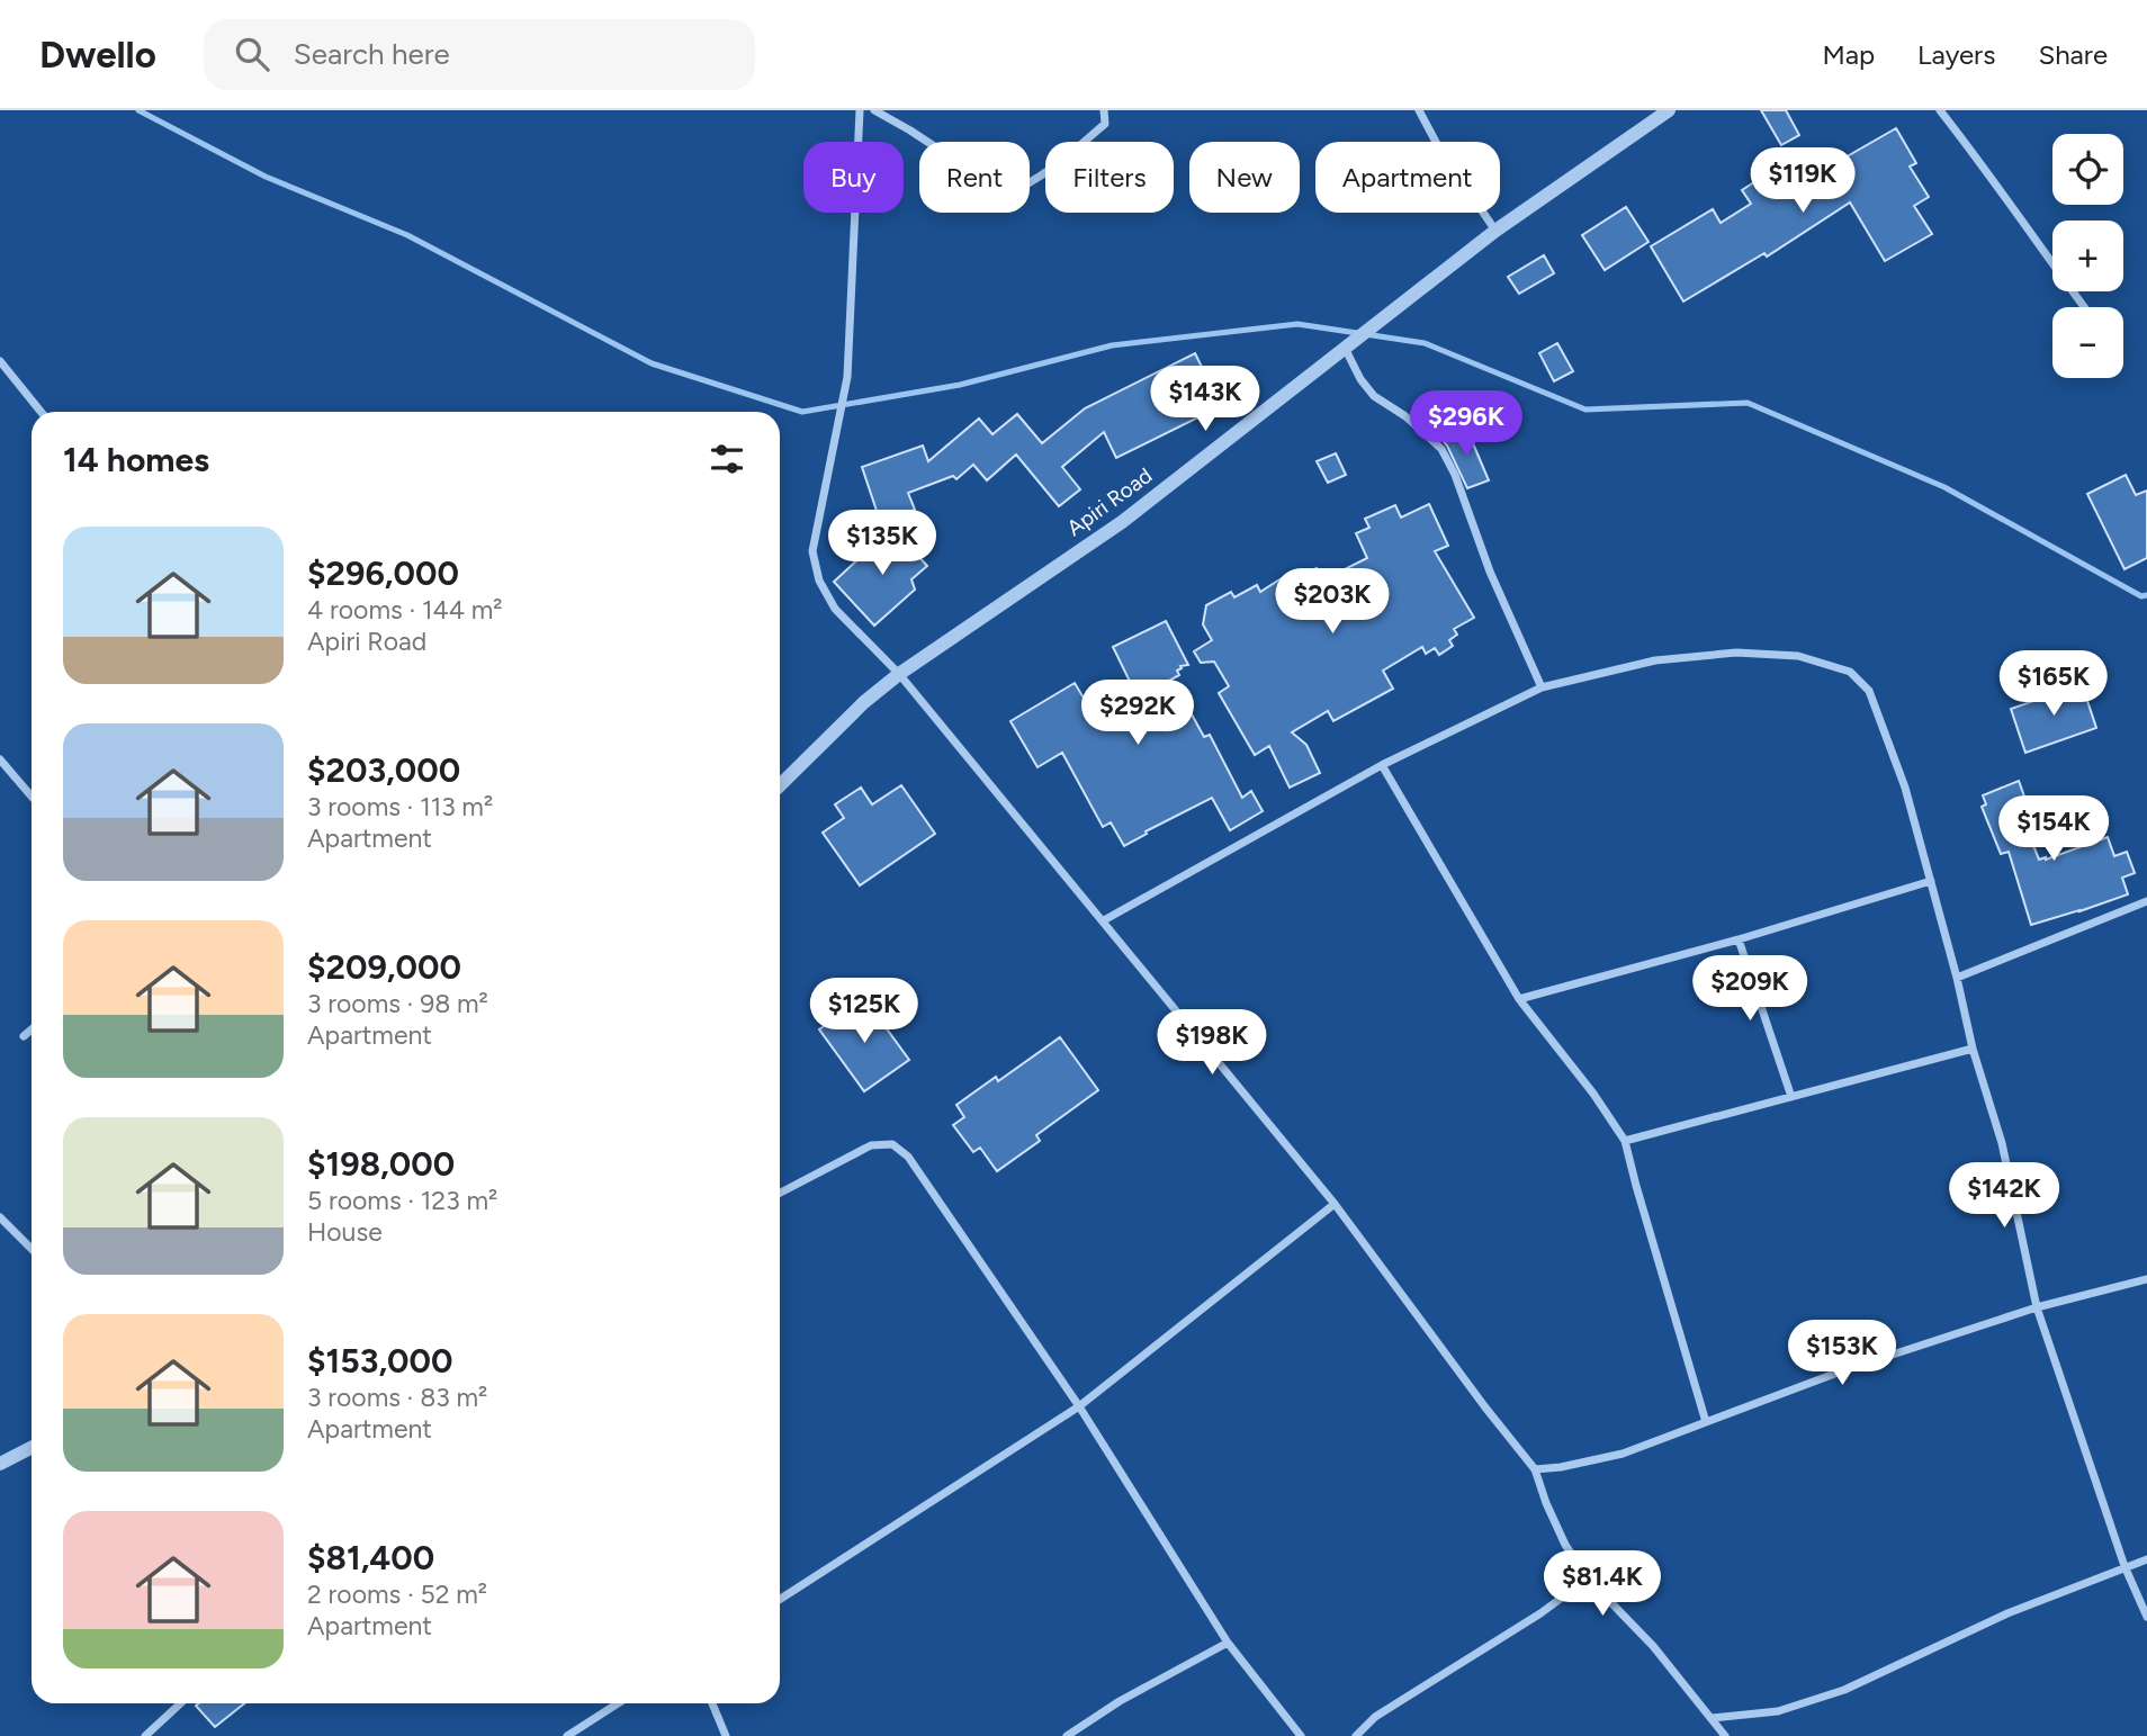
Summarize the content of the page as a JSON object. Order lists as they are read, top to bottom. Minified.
{"streets":{"street":["Apiri Road"]},"page":{"header":"Dwello","search":"Search here","nav":["Map","Layers","Share"],"map_buttons":["+","−"],"chip":["Buy","Rent","Filters","New","Apartment"],"price":["$119K","$143K","$296K","$135K","$203K","$165K","$292K","$154K","$209K","$125K","$198K","$142K","$153K","$81.4K"],"heading":"14 homes","list":[{"name":"$296,000","note":"4 rooms · 144 m² · Apiri Road"},{"name":"$203,000","note":"3 rooms · 113 m² · Apartment"},{"name":"$209,000","note":"3 rooms · 98 m² · Apartment"},{"name":"$198,000","note":"5 rooms · 123 m² · House"},{"name":"$153,000","note":"3 rooms · 83 m² · Apartment"},{"name":"$81,400","note":"2 rooms · 52 m² · Apartment"}]}}
